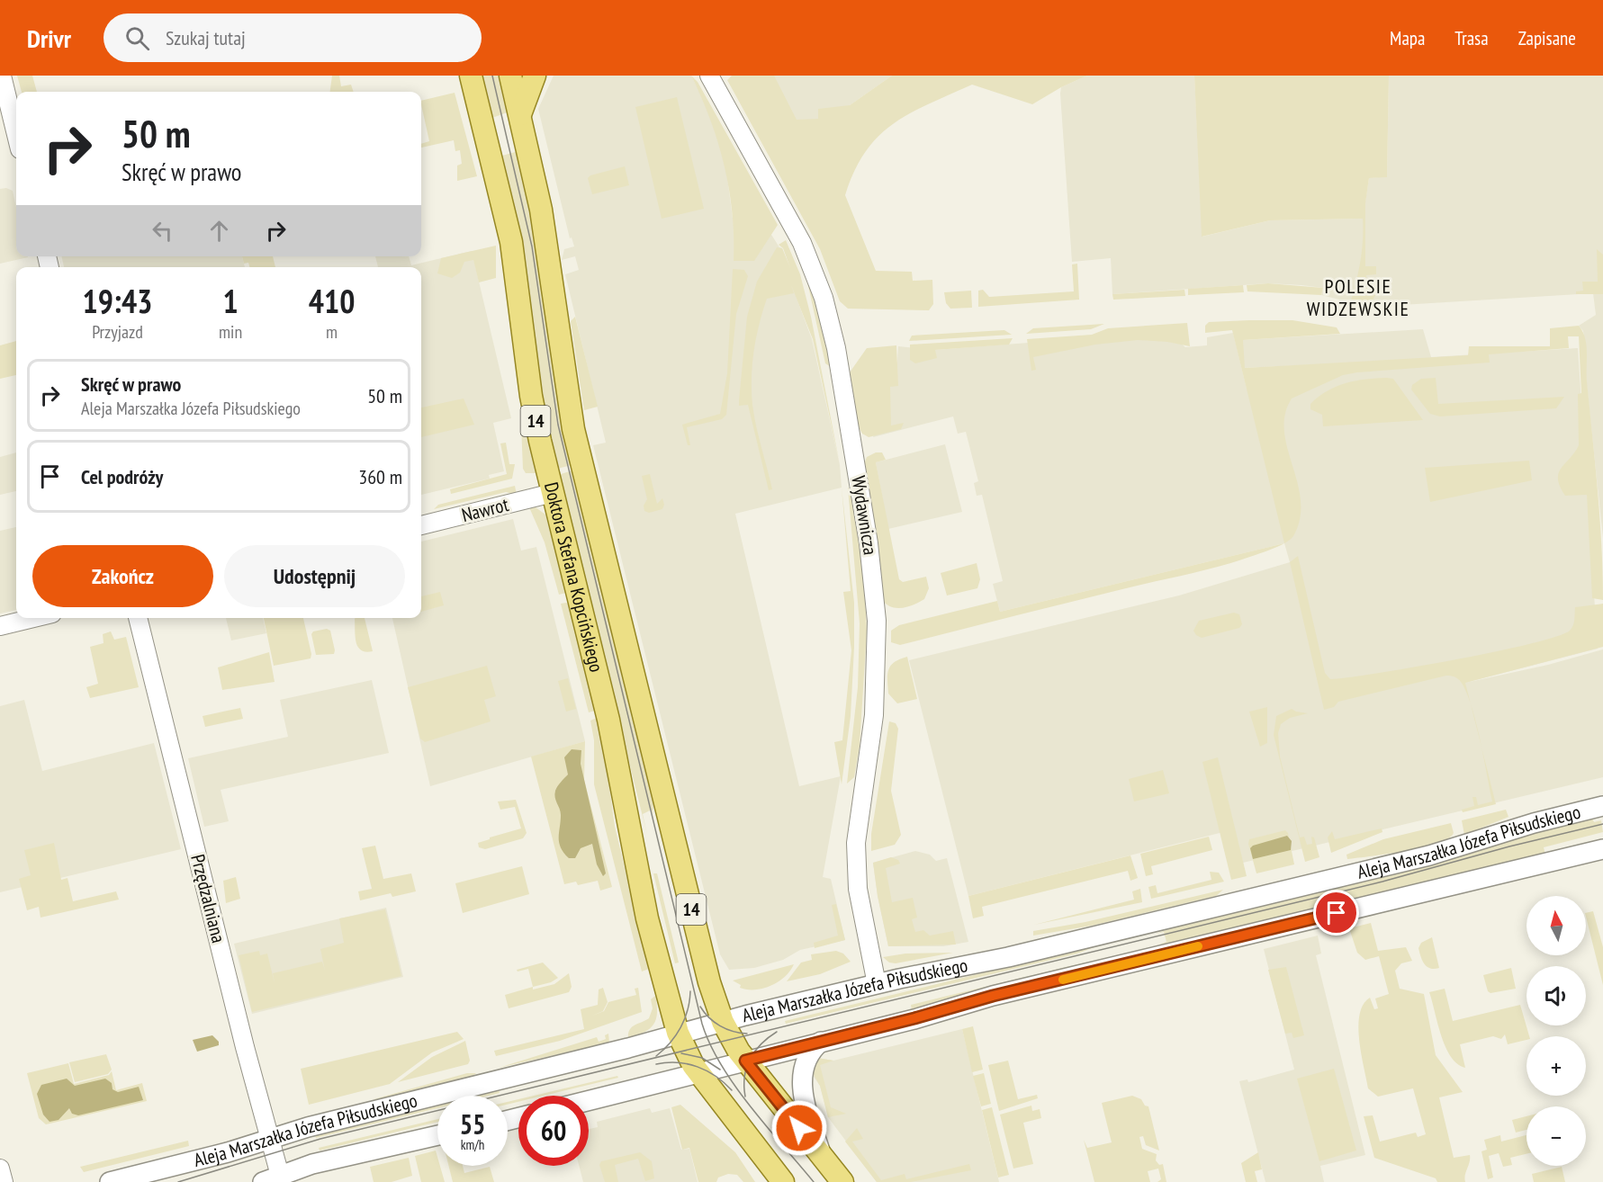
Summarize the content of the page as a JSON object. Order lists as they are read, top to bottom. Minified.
{"streets":{"main road":["14","Doktora Stefana Kopcińskiego","Aleja Marszałka Józefa Piłsudskiego"],"street":["Nawrot","Wydawnicza","Przędzalniana"]},"crossings":[["14","Doktora Stefana Kopcińskiego"],["14","Aleja Marszałka Józefa Piłsudskiego"],["Nawrot","Doktora Stefana Kopcińskiego"],["Wydawnicza","Aleja Marszałka Józefa Piłsudskiego"],["Doktora Stefana Kopcińskiego","Aleja Marszałka Józefa Piłsudskiego"],["Aleja Marszałka Józefa Piłsudskiego","Przędzalniana"]],"districts":["POLESIE WIDZEWSKIE"],"north":"top","page":{"header":"Drivr","search":"Szukaj tutaj","nav":["Mapa","Trasa","Zapisane"],"turn":["50 m","Skręć w prawo"],"eta":["19:43","Przyjazd","1","min","410","m"],"list":[{"name":"Skręć w prawo","note":"Aleja Marszałka Józefa Piłsudskiego","value":"50 m"},{"name":"Cel podróży","value":"360 m"}],"buttons":["Zakończ","Udostępnij"],"map_buttons":["+","−"],"speed":"55 km/h","limit":"60"}}
